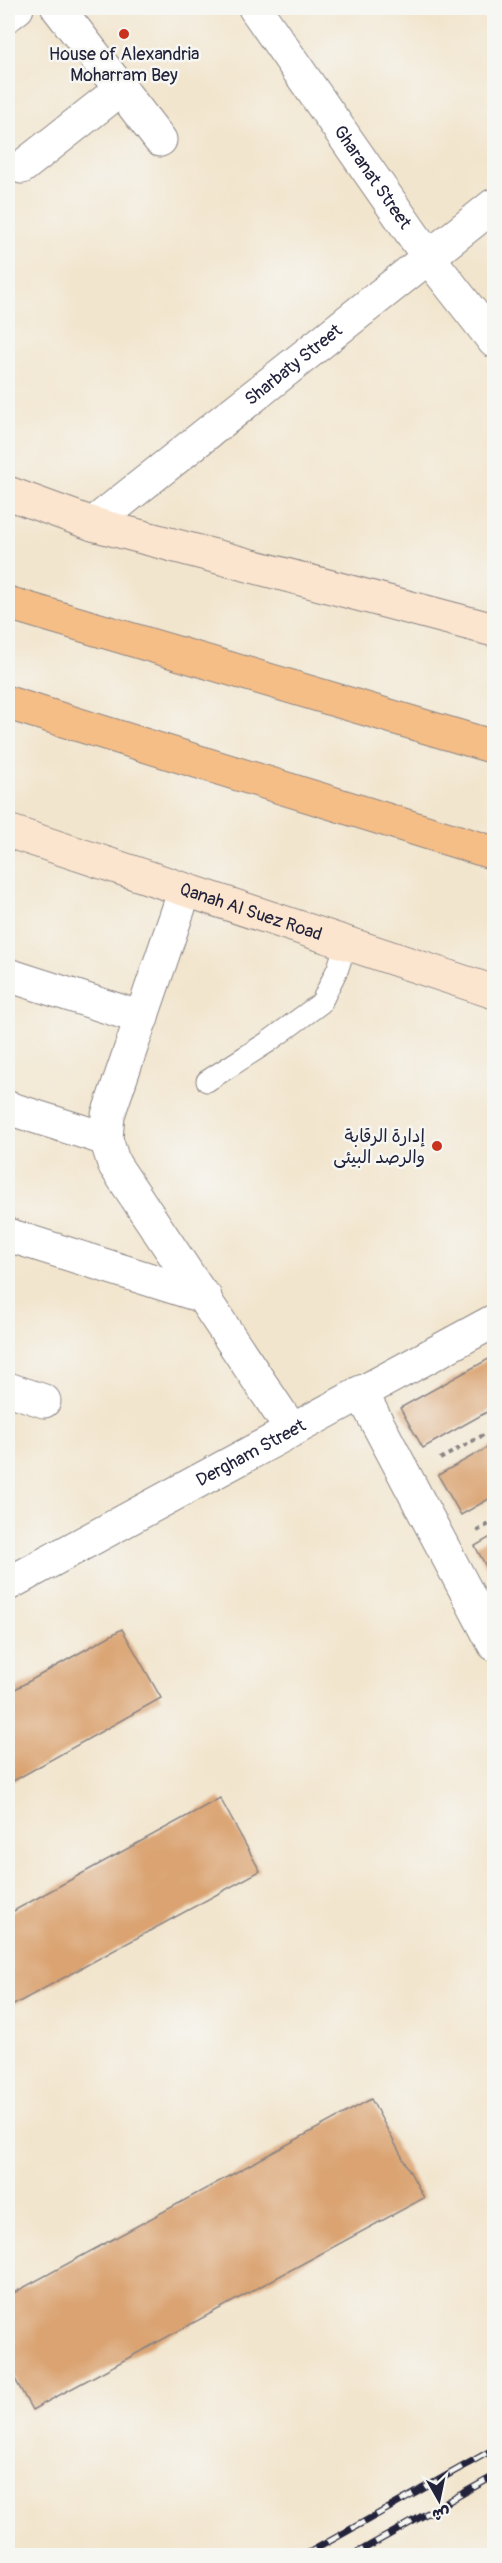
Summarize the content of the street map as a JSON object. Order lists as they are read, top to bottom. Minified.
{"streets":{"street":["Gharanat Street","Sharbaty Street","Qanah Al Suez Road","Dergham Street"]},"crossings":[["Gharanat Street","Sharbaty Street"]],"places":["House of Alexandria Moharram Bey","إدارة الرقابة والرصد البيئى"],"north":"bottom"}
